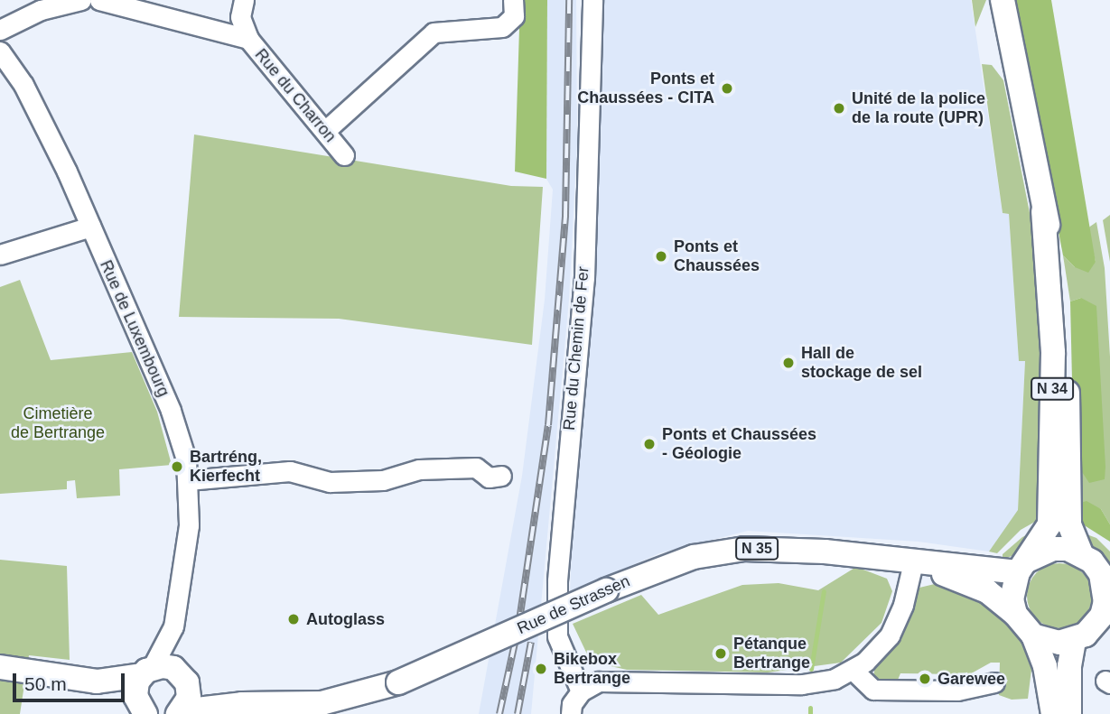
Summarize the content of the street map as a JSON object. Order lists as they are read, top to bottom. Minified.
{"streets":{"main road":["N 34","N 35","Rue de Strassen"],"street":["Rue du Charron","Rue de Luxembourg","Rue du Chemin de Fer"]},"crossings":[["Rue de Luxembourg","Rue de Strassen"],["N 34","Rue de Strassen"]],"parks":["Cimetière de Bertrange"],"places":["Ponts et Chaussées - CITA","Unité de la police de la route (UPR)","Ponts et Chaussées","Hall de stockage de sel","Ponts et Chaussées - Géologie","Bartréng, Kierfecht","Autoglass","Pétanque Bertrange","Bikebox Bertrange","Garewee"],"scale_bar":"50 m"}
